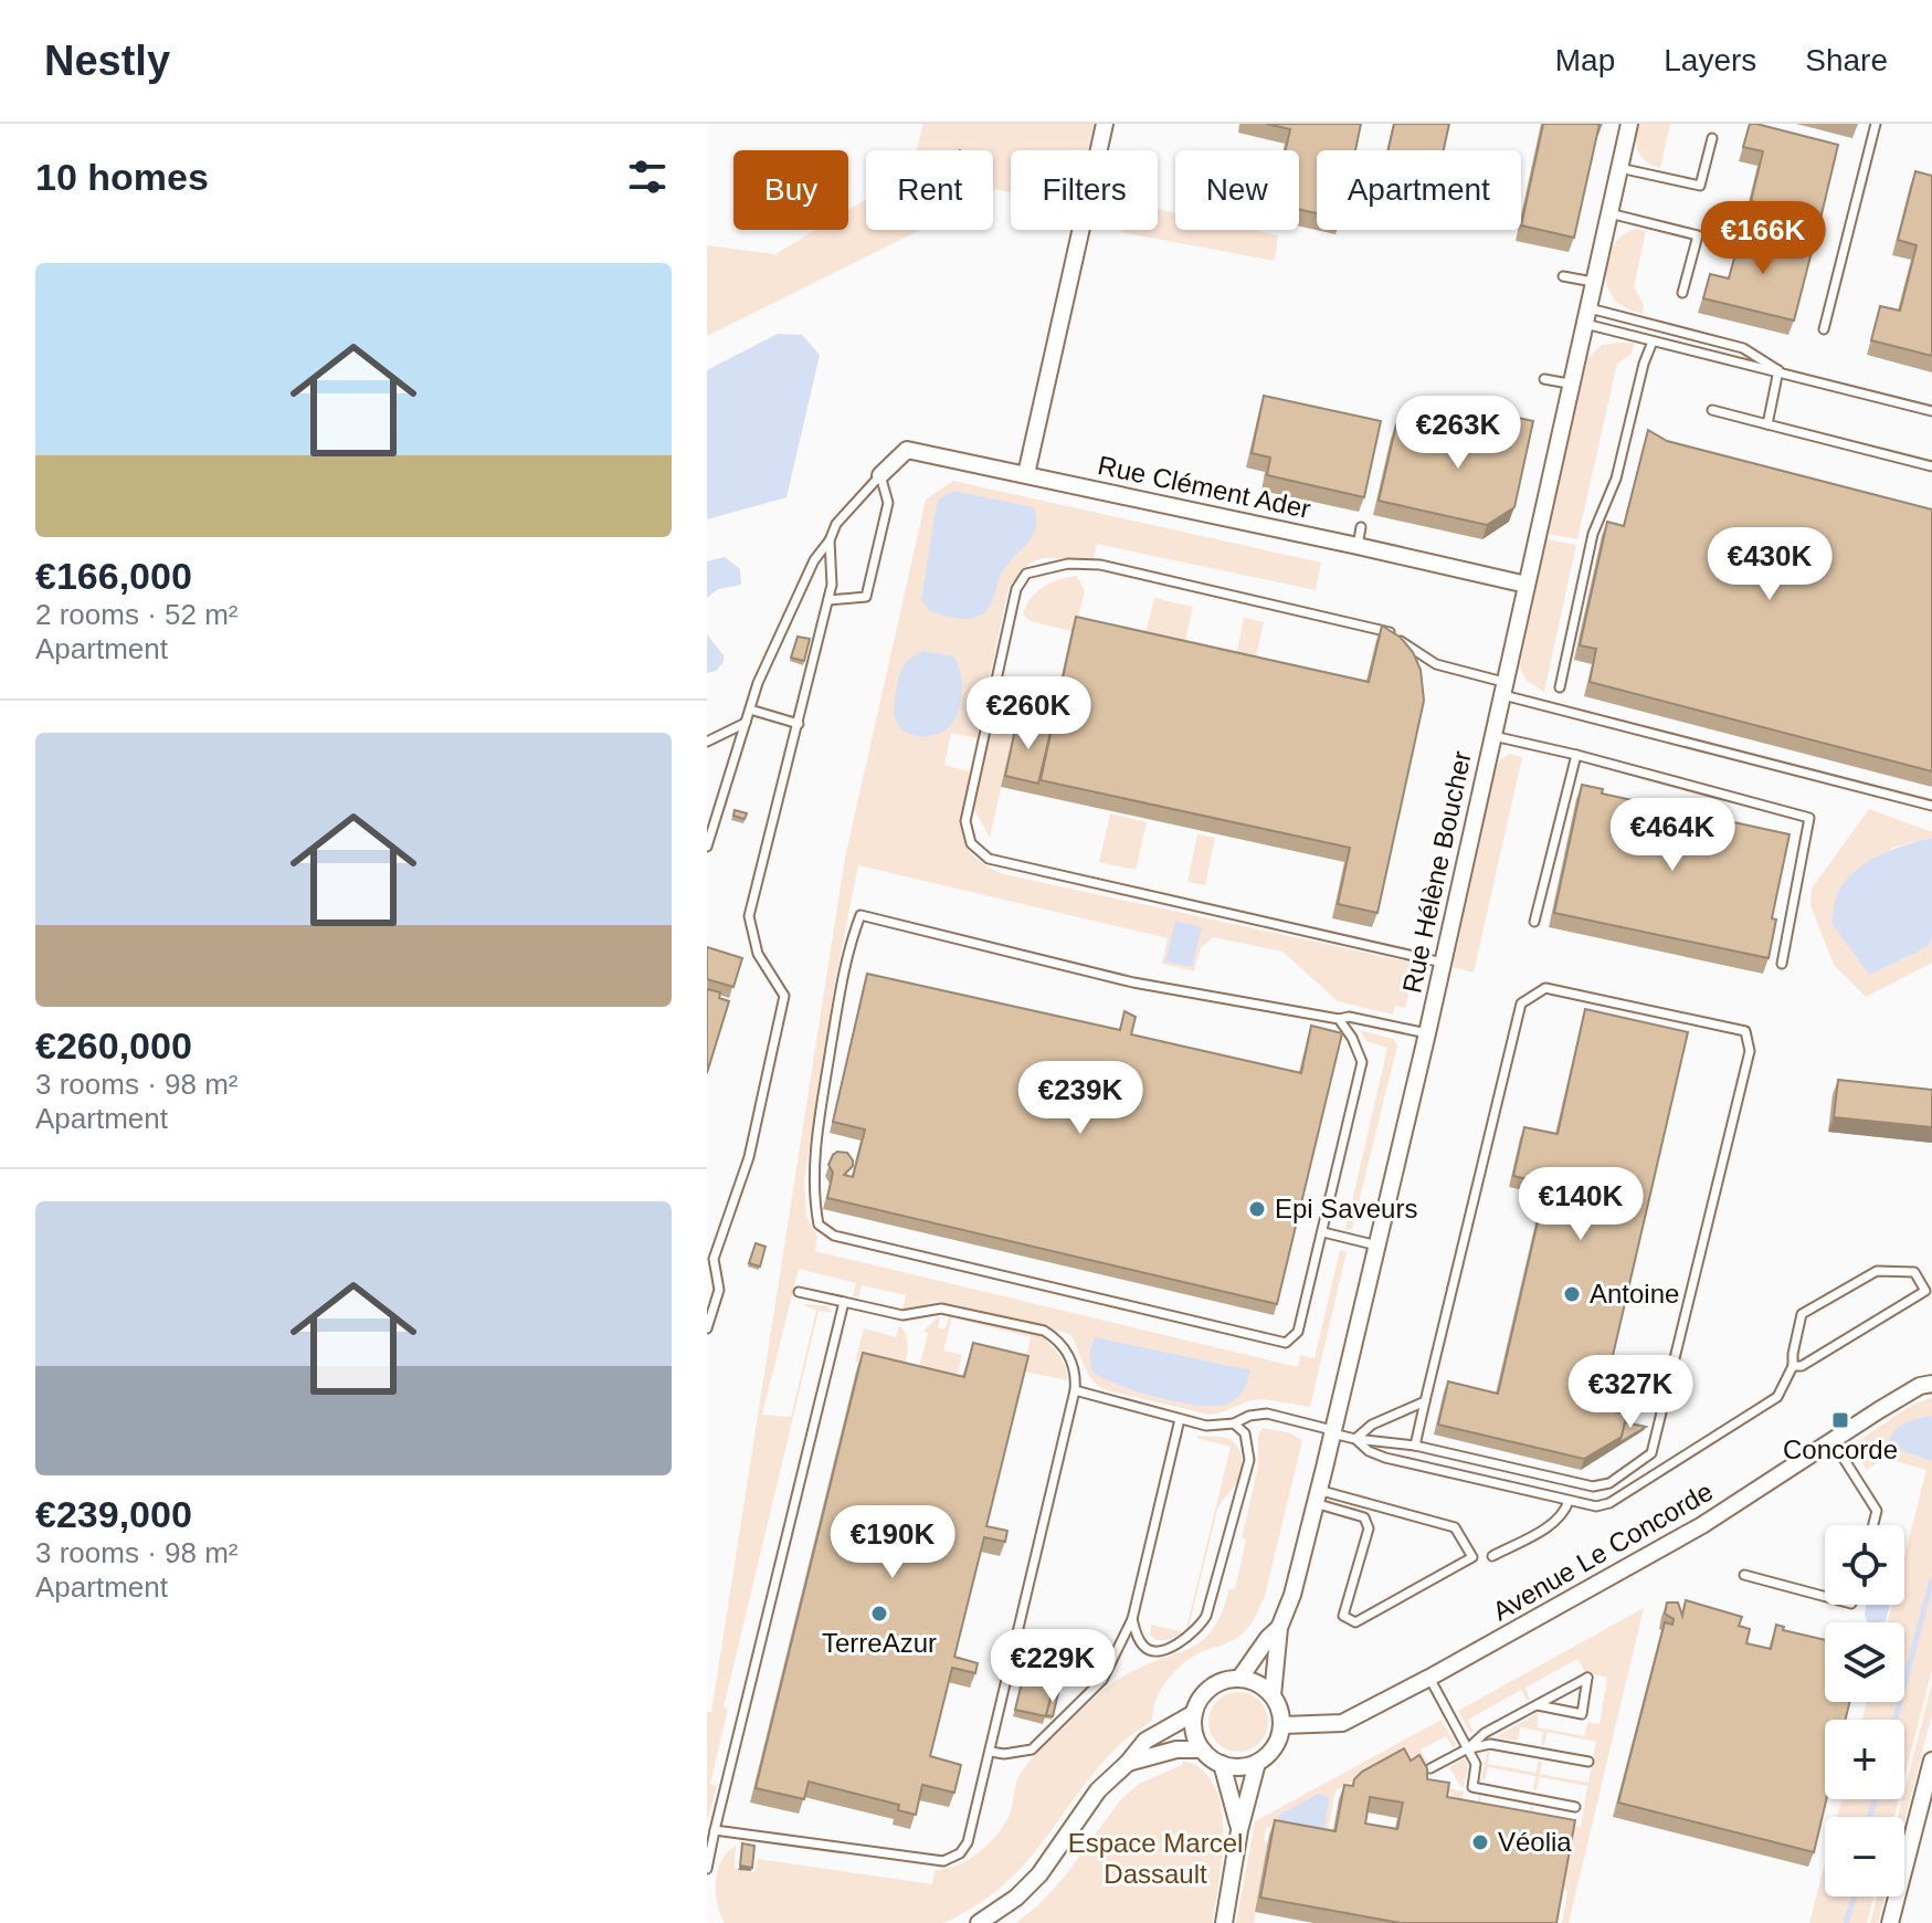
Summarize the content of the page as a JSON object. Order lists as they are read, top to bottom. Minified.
{"streets":{"street":["Rue Clément Ader","Rue Hélène Boucher","Avenue Le Concorde"]},"crossings":[["Rue Clément Ader","Rue Hélène Boucher"],["Rue Hélène Boucher","Avenue Le Concorde"]],"parks":["Espace Marcel Dassault"],"places":{"other":["Epi Saveurs","Antoine","TerreAzur","Véolia"],"transit":["Concorde"]},"page":{"header":"Nestly","nav":["Map","Layers","Share"],"heading":"10 homes","chip":["Buy","Rent","Filters","New","Apartment"],"price":["€166K","€263K","€430K","€260K","€464K","€239K","€140K","€327K","€190K","€229K"],"list":[{"name":"€166,000","note":"2 rooms · 52 m² · Apartment"},{"name":"€260,000","note":"3 rooms · 98 m² · Apartment"},{"name":"€239,000","note":"3 rooms · 98 m² · Apartment"}],"map_buttons":["+","−"]}}
